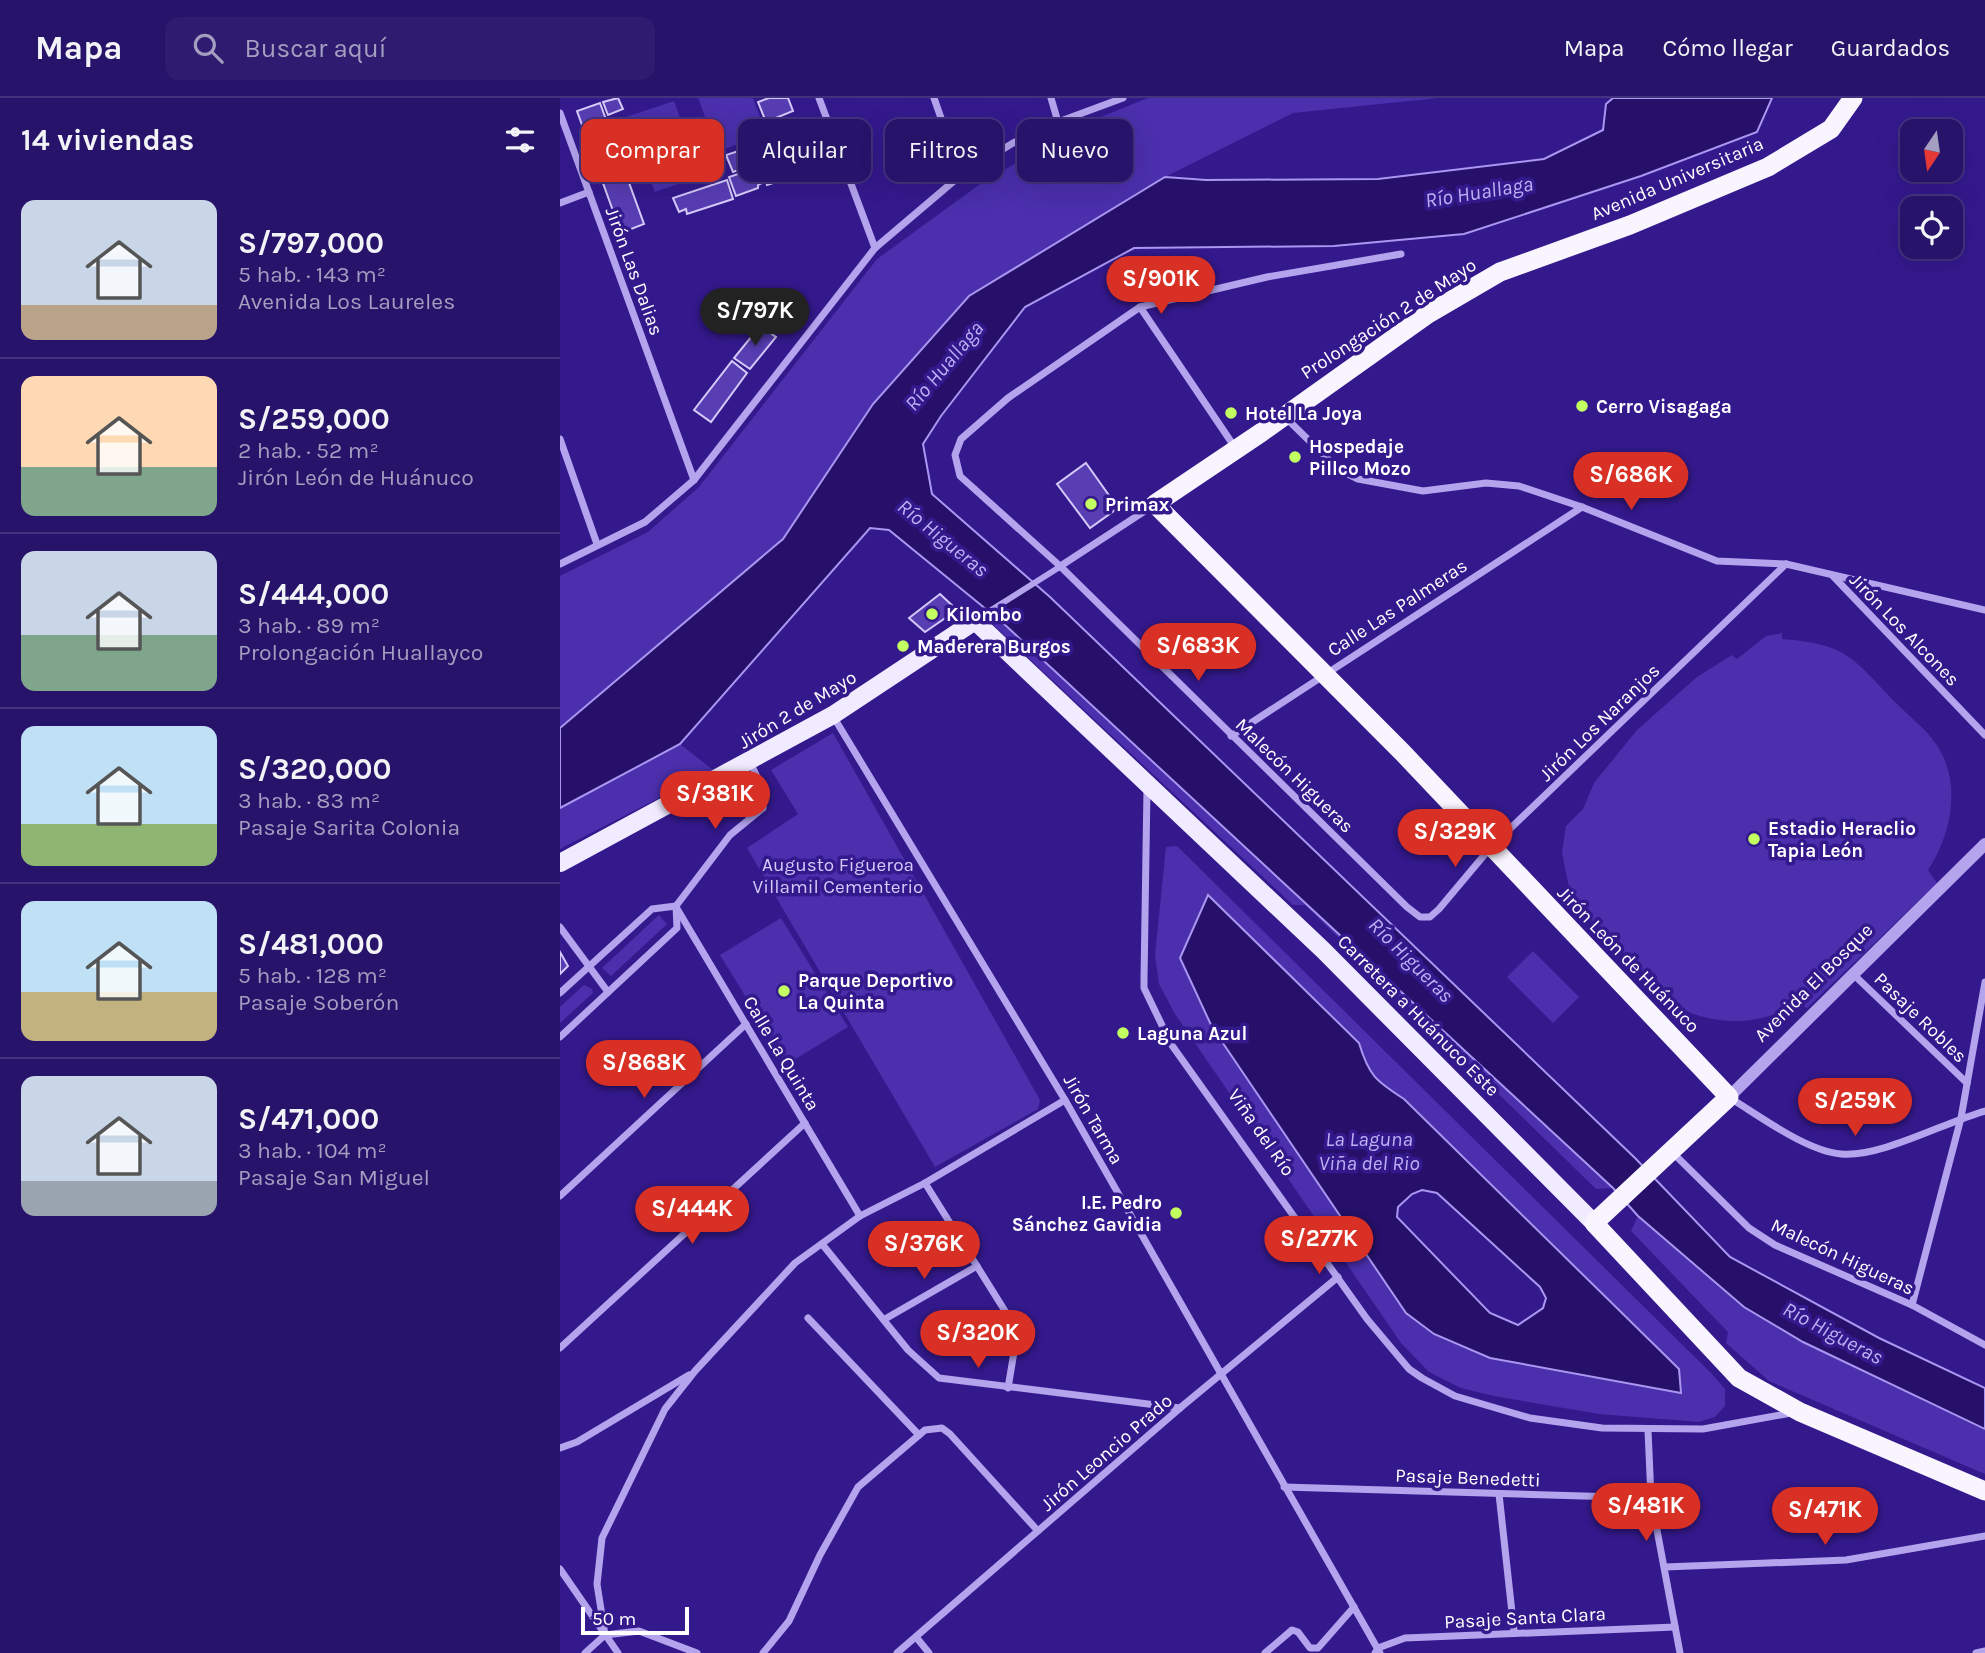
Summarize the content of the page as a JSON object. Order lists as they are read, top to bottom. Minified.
{"streets":{"highway":["Avenida Universitaria","Prolongación 2 de Mayo","Jirón León de Huánuco","Avenida El Bosque","Carretera a Huánuco Este"],"main road":["Jirón 2 de Mayo"],"street":["Jirón Las Dalias","Calle Las Palmeras","Jirón Los Alcones","Jirón Los Naranjos","Malecón Higueras","Pasaje Robles","Calle La Quinta","Jirón Tarma","Viña del Río","Jirón Leoncio Prado","Pasaje Benedetti","Pasaje Santa Clara"]},"crossings":[["Avenida Universitaria","Prolongación 2 de Mayo"],["Prolongación 2 de Mayo","Malecón Higueras"],["Prolongación 2 de Mayo","Jirón León de Huánuco"],["Calle Las Palmeras","Malecón Higueras"],["Calle Las Palmeras","Jirón León de Huánuco"],["Jirón 2 de Mayo","Carretera a Huánuco Este"],["Jirón 2 de Mayo","Jirón Tarma"],["Jirón Los Naranjos","Malecón Higueras"],["Jirón Los Naranjos","Jirón León de Huánuco"],["Malecón Higueras","Avenida El Bosque"],["Jirón León de Huánuco","Avenida El Bosque"],["Avenida El Bosque","Carretera a Huánuco Este"],["Avenida El Bosque","Pasaje Robles"],["Carretera a Huánuco Este","Viña del Río"],["Jirón Tarma","Jirón Leoncio Prado"],["Jirón Tarma","Pasaje Benedetti"],["Jirón Tarma","Pasaje Santa Clara"],["Viña del Río","Jirón Leoncio Prado"]],"water":["Río Huallaga","Río Higueras","La Laguna Viña del Rio"],"parks":["Augusto Figueroa Villamil Cementerio"],"places":["Cerro Visagaga","Hotel La Joya","Hospedaje Pillco Mozo","Primax","Kilombo","Maderera Burgos","Estadio Heraclio Tapia León","Parque Deportivo La Quinta","Laguna Azul","I.E. Pedro Sánchez Gavidia"],"scale_bar":"50 m","north":"bottom","page":{"header":"Mapa","search":"Buscar aquí","nav":["Mapa","Cómo llegar","Guardados"],"heading":"14 viviendas","chip":["Comprar","Alquilar","Filtros","Nuevo"],"list":[{"name":"S/797,000","note":"5 hab. · 143 m² · Avenida Los Laureles"},{"name":"S/259,000","note":"2 hab. · 52 m² · Jirón León de Huánuco"},{"name":"S/444,000","note":"3 hab. · 89 m² · Prolongación Huallayco"},{"name":"S/320,000","note":"3 hab. · 83 m² · Pasaje Sarita Colonia"},{"name":"S/481,000","note":"5 hab. · 128 m² · Pasaje Soberón"},{"name":"S/471,000","note":"3 hab. · 104 m² · Pasaje San Miguel"}],"price":["S/901K","S/797K","S/686K","S/683K","S/381K","S/329K","S/868K","S/259K","S/444K","S/277K","S/376K","S/320K","S/481K","S/471K"],"scale":"50 m"}}
